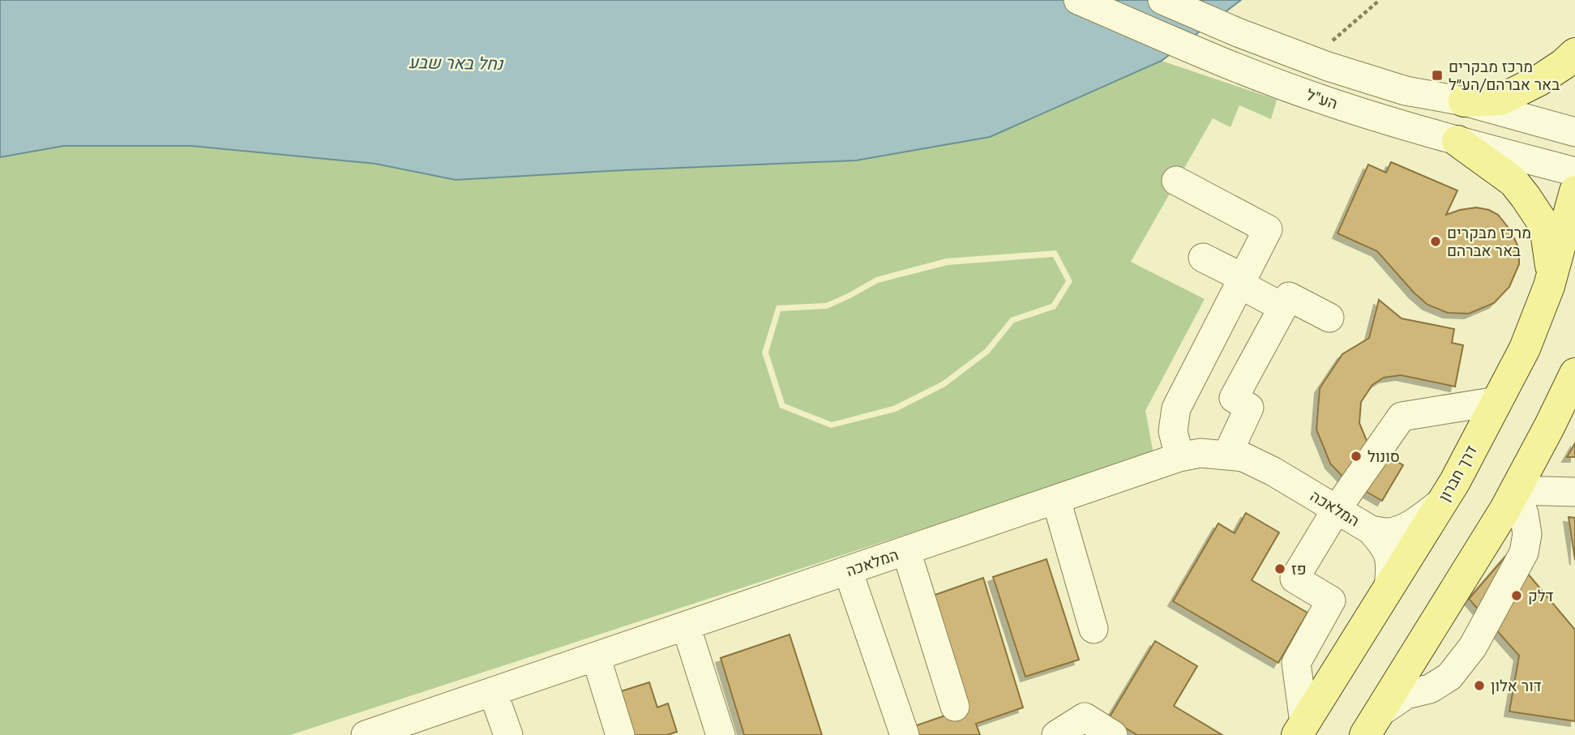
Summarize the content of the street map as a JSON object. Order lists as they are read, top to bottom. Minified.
{"streets":{"main road":["דרך חברון"],"street":["הע\"ל","המלאכה"]},"crossings":[["דרך חברון","המלאכה"]],"water":["נחל באר שבע"],"places":{"transit":["מרכז מבקרים באר אברהם/הע״ל"],"other":["מרכז מבקרים באר אברהם","סונול","פז","דלק","דור אלון"]}}
